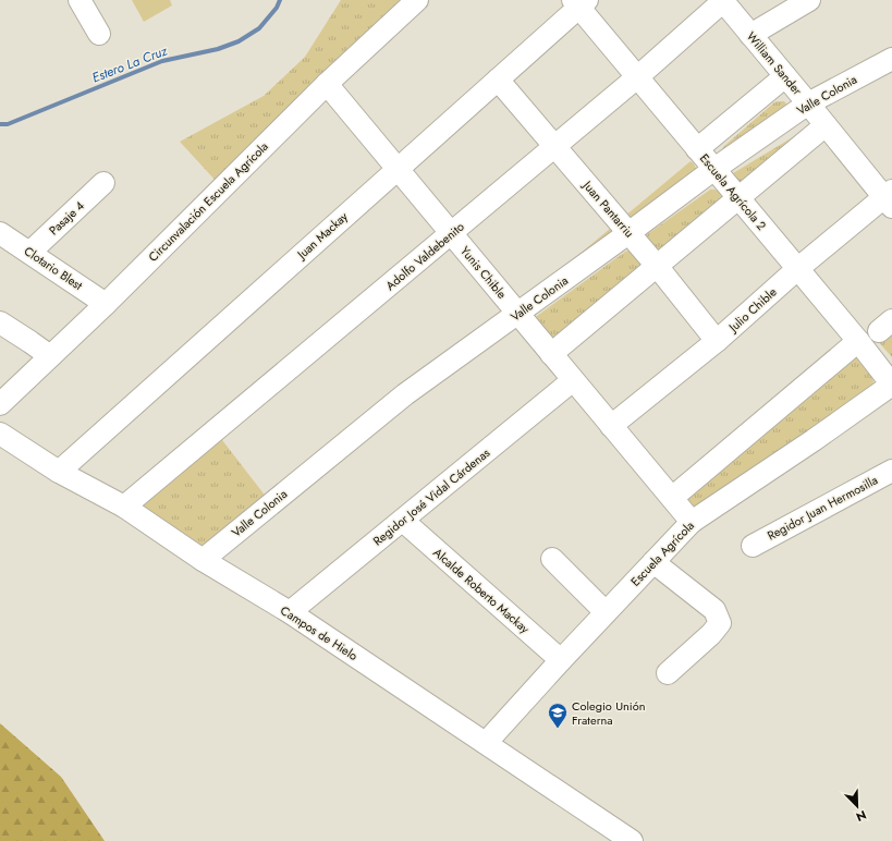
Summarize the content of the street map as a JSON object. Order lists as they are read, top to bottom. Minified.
{"streets":{"street":["William Sander","Valle Colonia","Escuela Agrícola 2","Circunvalación Escuela Agrícola","Juan Pantarriu","Pasaje 4","Juan Mackay","Adolfo Valdebenito","Clotario Blest","Yunis Chible","Julio Chible","Regidor José Vidal Cárdenas","Regidor Juan Hermosilla","Escuela Agrícola","Alcalde Roberto Mackay","Campos de Hielo"]},"crossings":[["William Sander","Valle Colonia"],["William Sander","Adolfo Valdebenito"],["William Sander","Julio Chible"],["Valle Colonia","Escuela Agrícola 2"],["Valle Colonia","Juan Pantarriu"],["Valle Colonia","Yunis Chible"],["Valle Colonia","Campos de Hielo"],["Escuela Agrícola 2","Juan Mackay"],["Escuela Agrícola 2","Adolfo Valdebenito"],["Escuela Agrícola 2","Julio Chible"],["Escuela Agrícola 2","Escuela Agrícola"],["Circunvalación Escuela Agrícola","Clotario Blest"],["Circunvalación Escuela Agrícola","Yunis Chible"],["Juan Pantarriu","Juan Mackay"],["Juan Pantarriu","Adolfo Valdebenito"],["Juan Pantarriu","Julio Chible"],["Pasaje 4","Clotario Blest"],["Juan Mackay","Yunis Chible"],["Juan Mackay","Campos de Hielo"],["Adolfo Valdebenito","Yunis Chible"],["Adolfo Valdebenito","Campos de Hielo"],["Yunis Chible","Julio Chible"],["Yunis Chible","Regidor José Vidal Cárdenas"],["Yunis Chible","Escuela Agrícola"],["Regidor José Vidal Cárdenas","Alcalde Roberto Mackay"],["Regidor José Vidal Cárdenas","Campos de Hielo"],["Escuela Agrícola","Alcalde Roberto Mackay"],["Escuela Agrícola","Campos de Hielo"]],"water":["Estero La Cruz"],"places":{"school or university":["Colegio Unión Fraterna"]},"north":"bottom right"}
